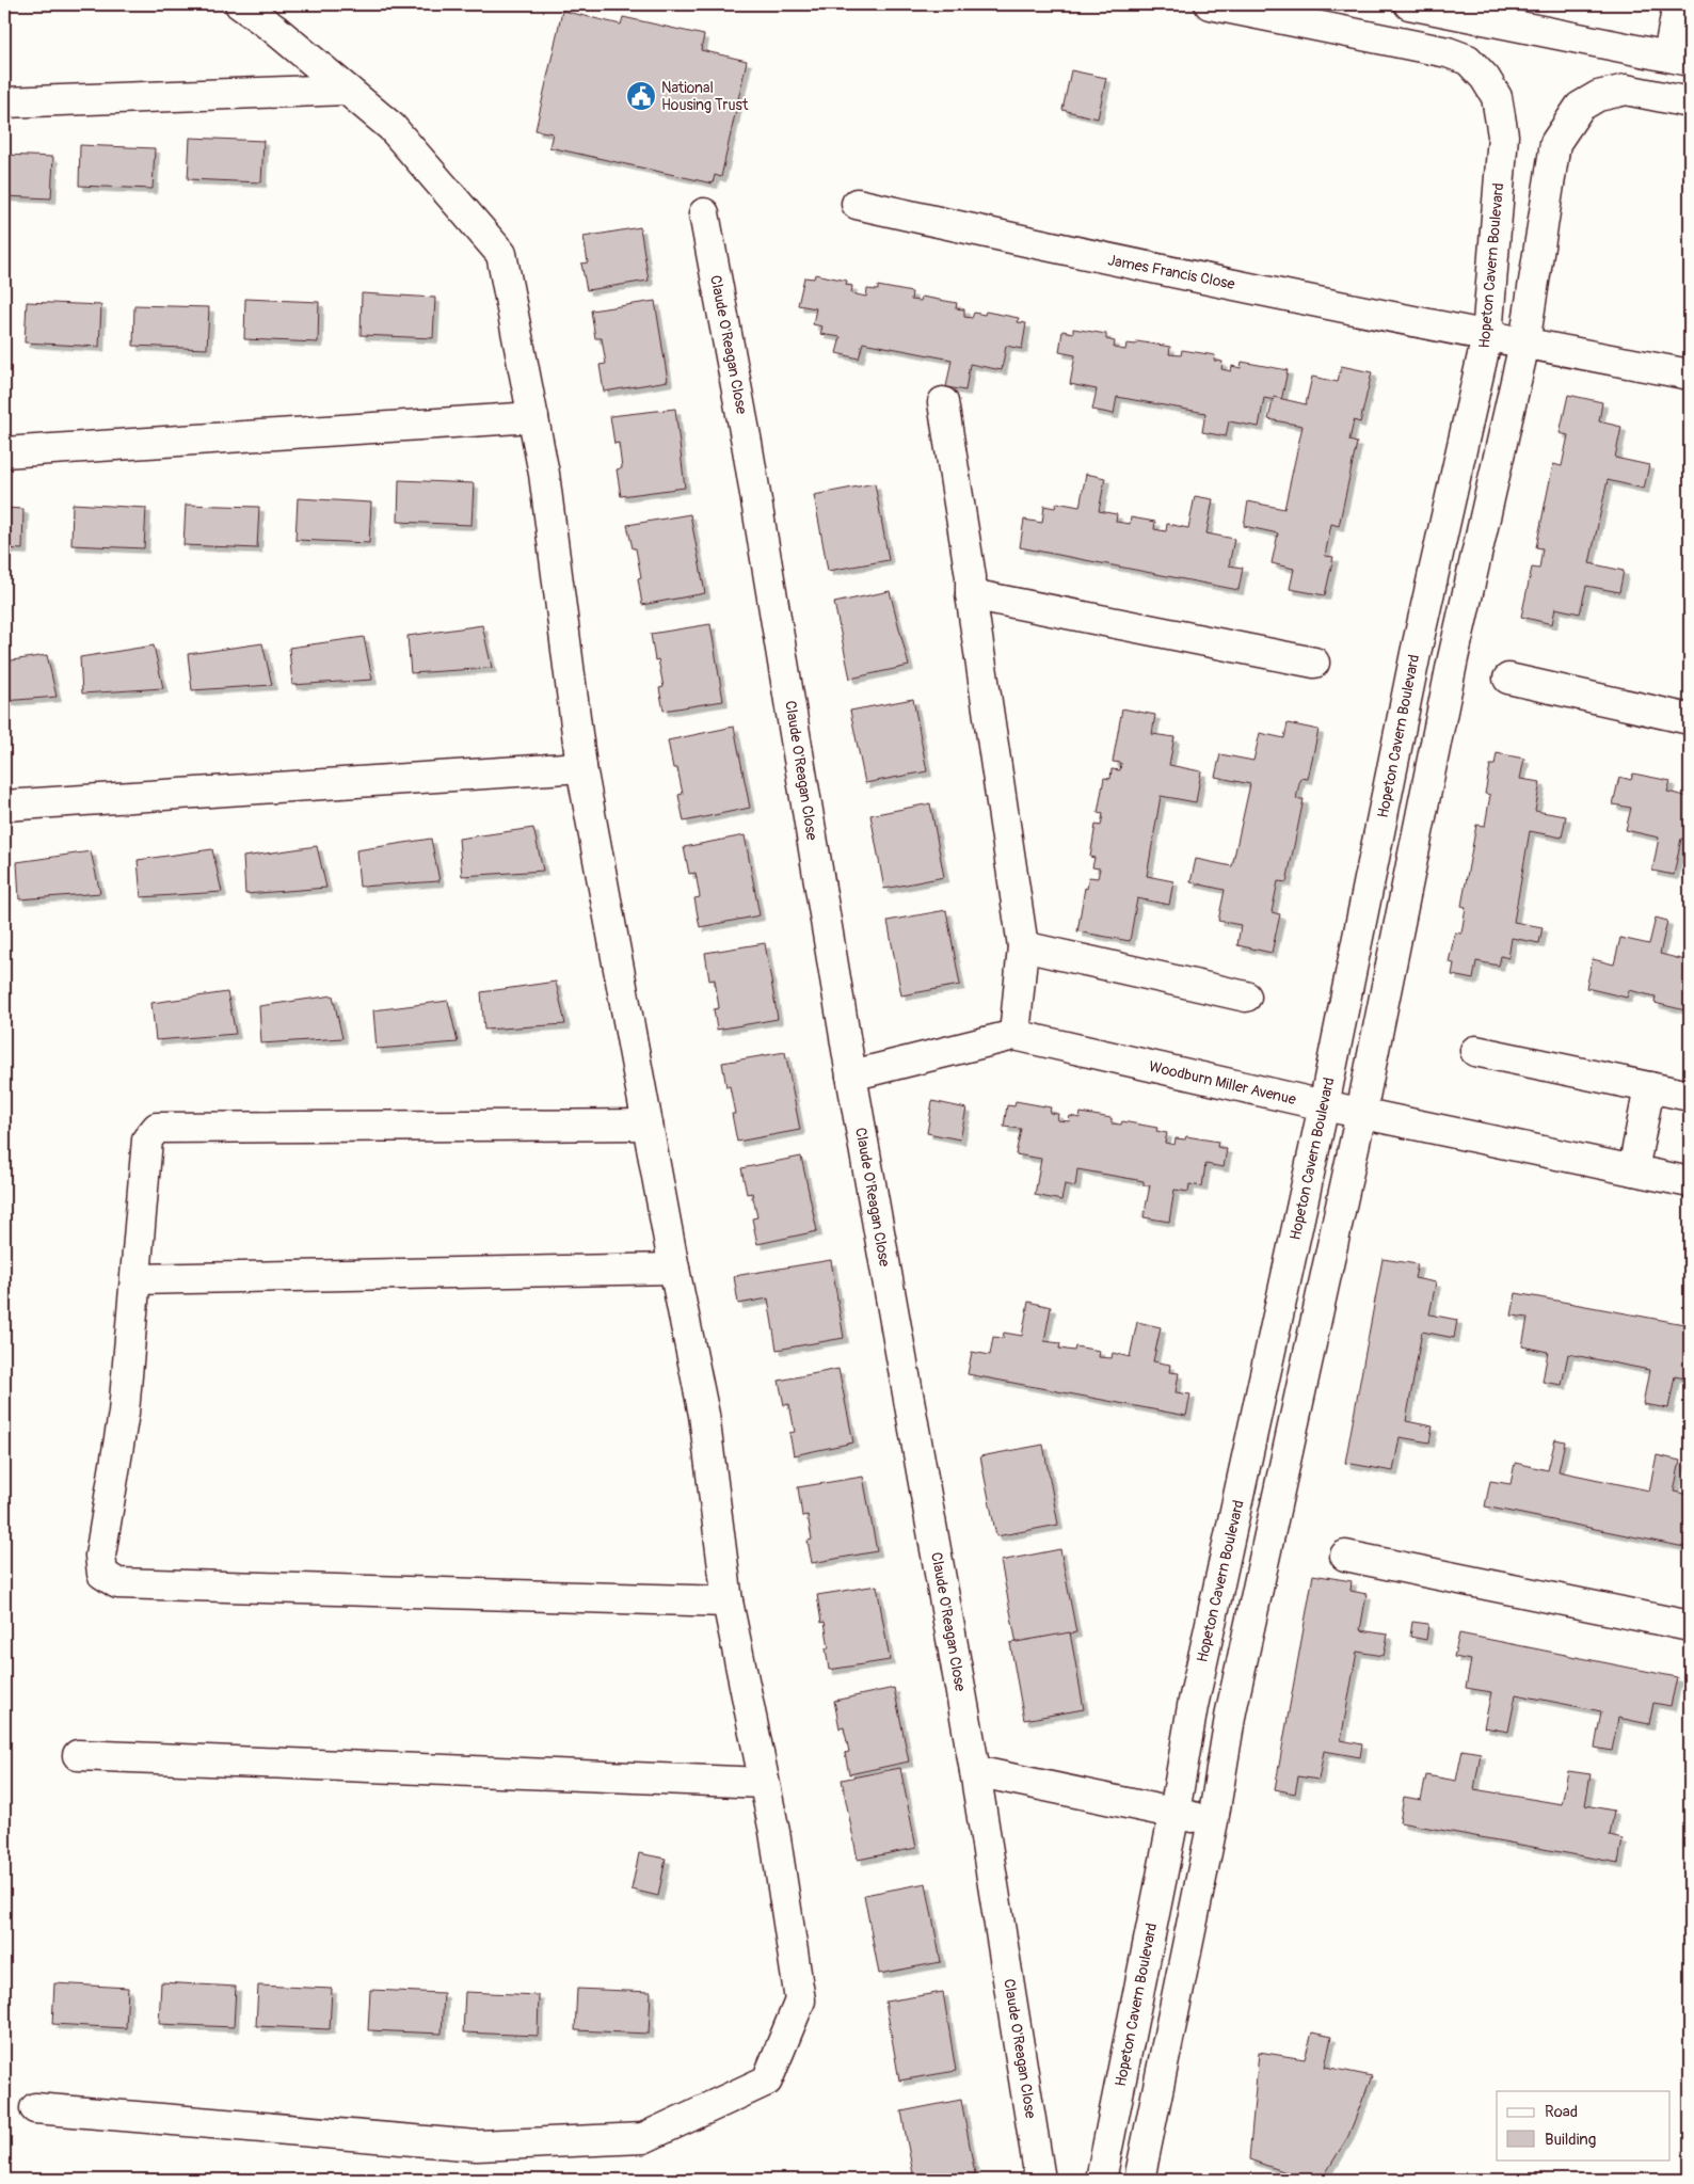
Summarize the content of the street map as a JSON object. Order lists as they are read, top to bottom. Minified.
{"streets":{"main road":["Hopeton Cavern Boulevard","James Francis Close","Claude O'Reagan Close","Woodburn Miller Avenue"]},"crossings":[["Hopeton Cavern Boulevard","James Francis Close"],["Hopeton Cavern Boulevard","Woodburn Miller Avenue"],["Claude O'Reagan Close","Woodburn Miller Avenue"]],"places":{"public building":["National Housing Trust"]},"legend":["Road","Building"]}
